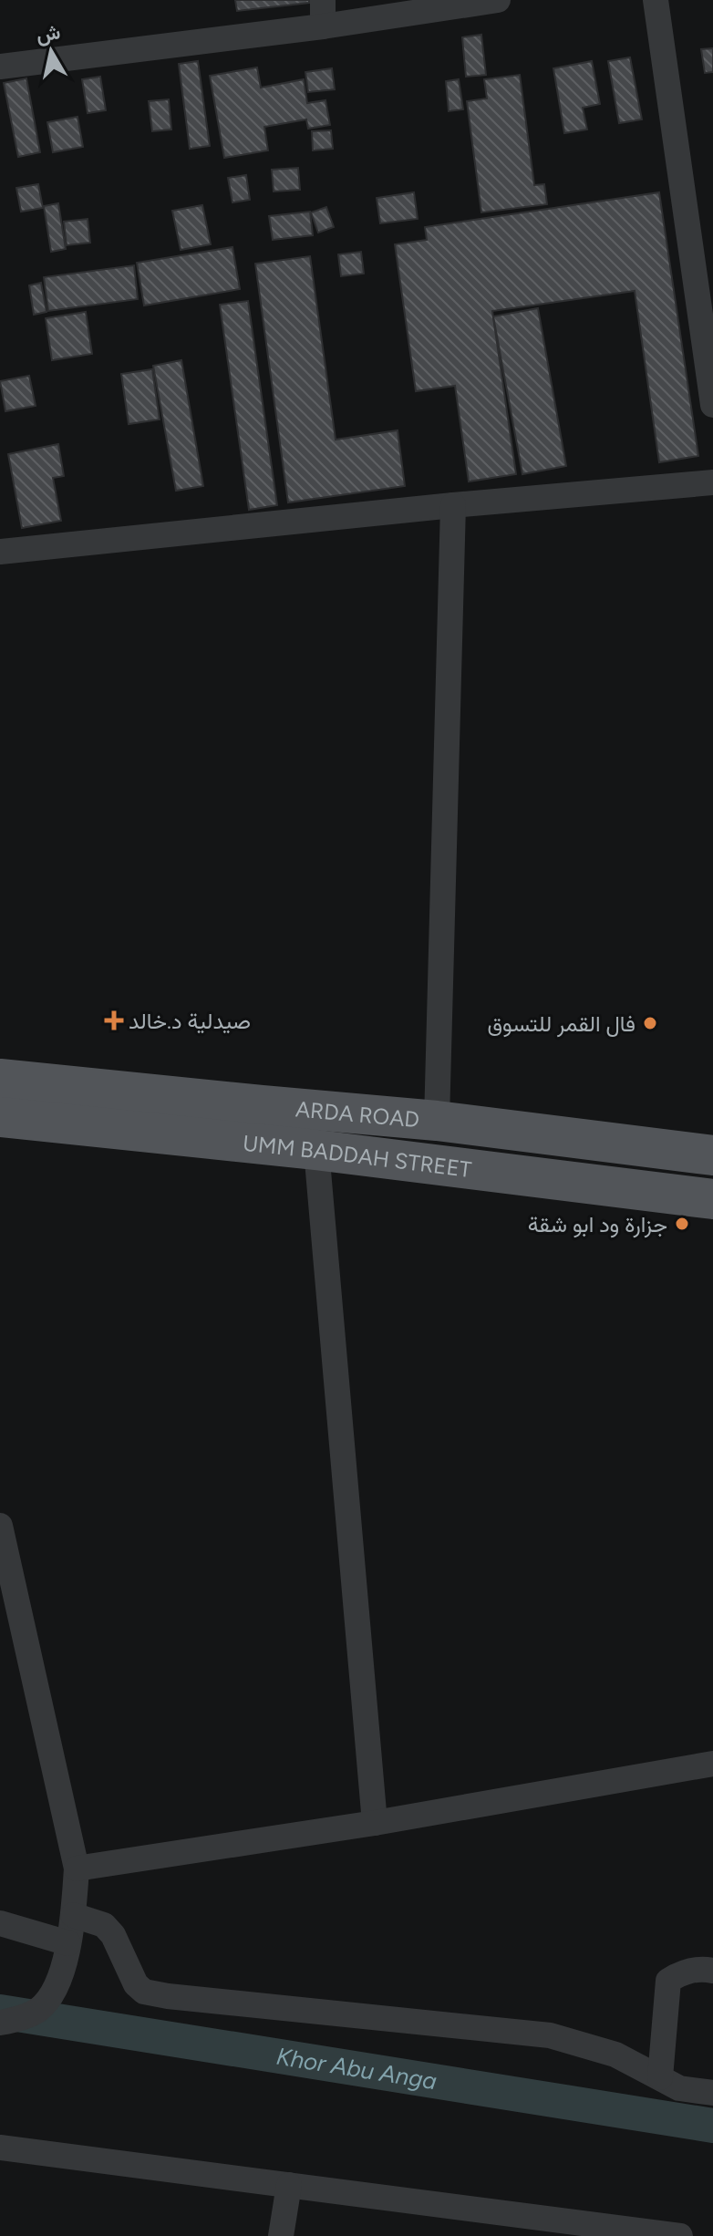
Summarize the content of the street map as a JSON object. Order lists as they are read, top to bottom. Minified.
{"streets":{"main road":["ARDA ROAD","UMM BADDAH STREET"]},"crossings":[["ARDA ROAD","UMM BADDAH STREET"]],"water":["Khor Abu Anga"],"places":{"health":["صيدلية د.خالد"],"other":["فال القمر للتسوق","جزارة ود ابو شقة"]},"north":"top"}
